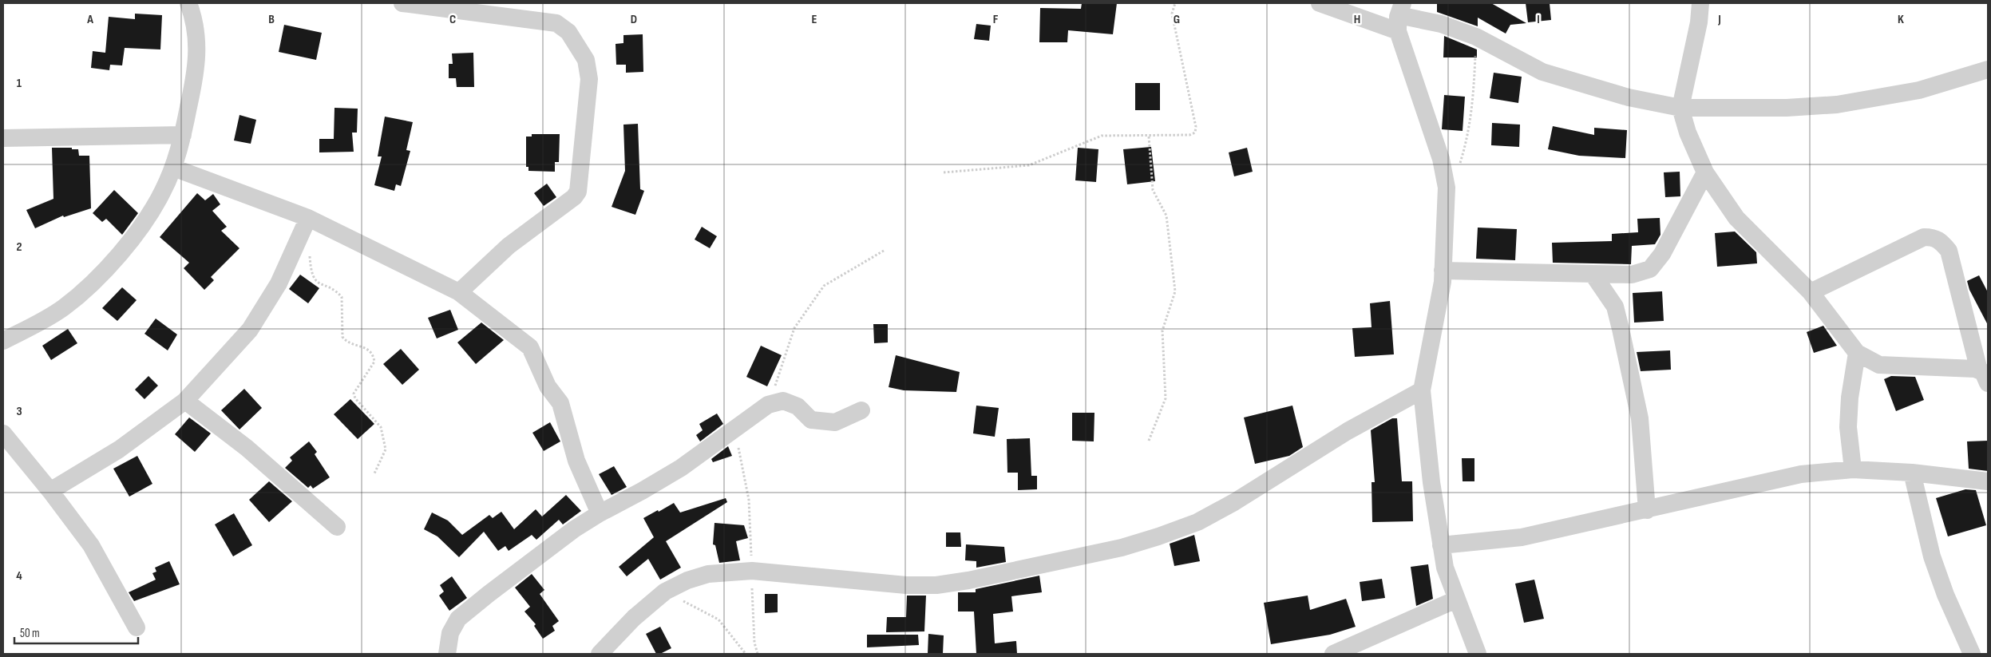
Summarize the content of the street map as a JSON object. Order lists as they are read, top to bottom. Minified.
{"scale_bar":"50 m","grid":{"columns":["A","B","C","D","E","F","G","H","I","J","K"],"rows":["1","2","3","4"]}}
